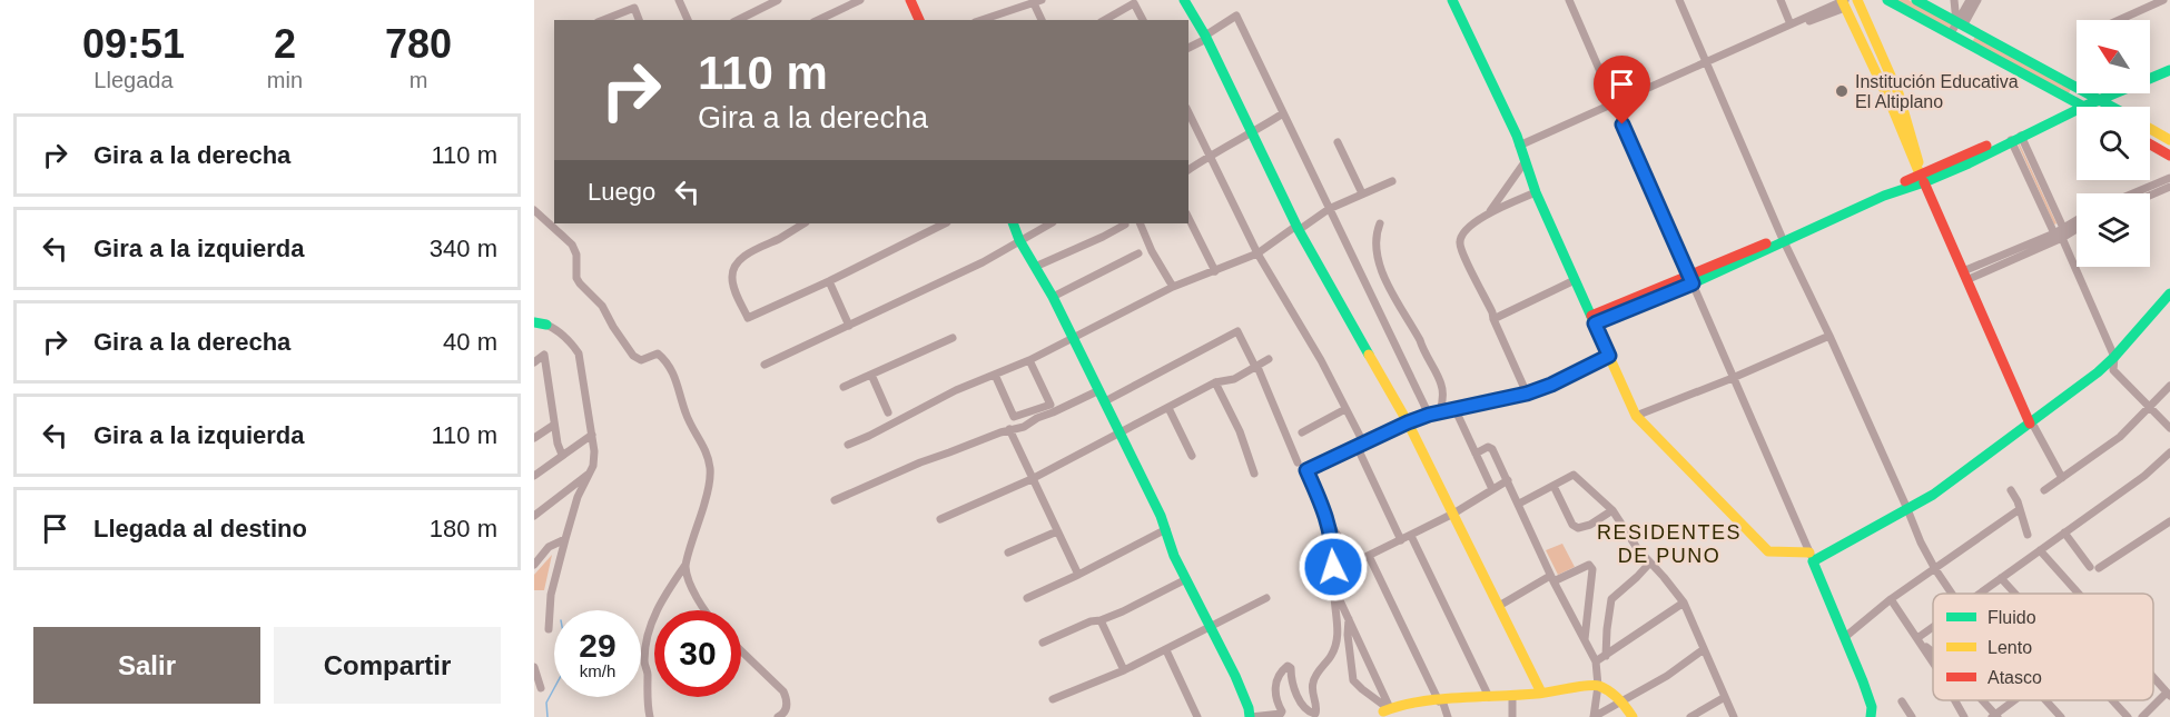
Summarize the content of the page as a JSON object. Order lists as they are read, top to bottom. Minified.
{"districts":["RESIDENTES DE PUNO"],"places":["Institución Educativa El Altiplano"],"legend":["Fluido","Lento","Atasco"],"north":"top left","page":{"eta":["09:51","Llegada","2","min","780","m"],"turn":["110 m","Gira a la derecha"],"list":[{"name":"Gira a la derecha","value":"110 m"},{"name":"Gira a la izquierda","value":"340 m"},{"name":"Gira a la derecha","value":"40 m"},{"name":"Gira a la izquierda","value":"110 m"},{"name":"Llegada al destino","value":"180 m"}],"then":"Luego","speed":"29 km/h","limit":"30","buttons":["Salir","Compartir"]}}
